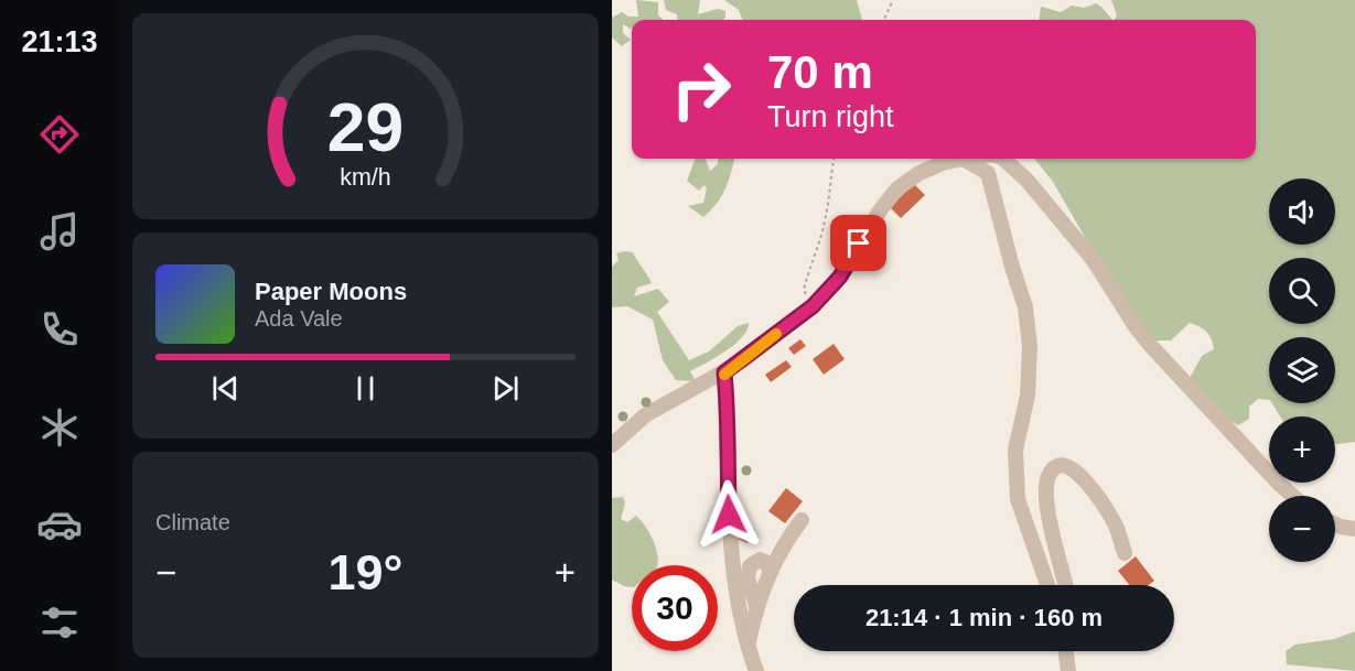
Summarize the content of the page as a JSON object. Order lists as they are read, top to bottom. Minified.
{"page":{"tabs":"21:13","turn":["70 m","Turn right"],"map_buttons":["+","−"],"song":["Paper Moons","Ada Vale"],"tile":"Climate","heat":["−","19°","+"],"limit":"30","trip":"21:14 · 1 min · 160 m","gauge":["29","km/h"]}}
